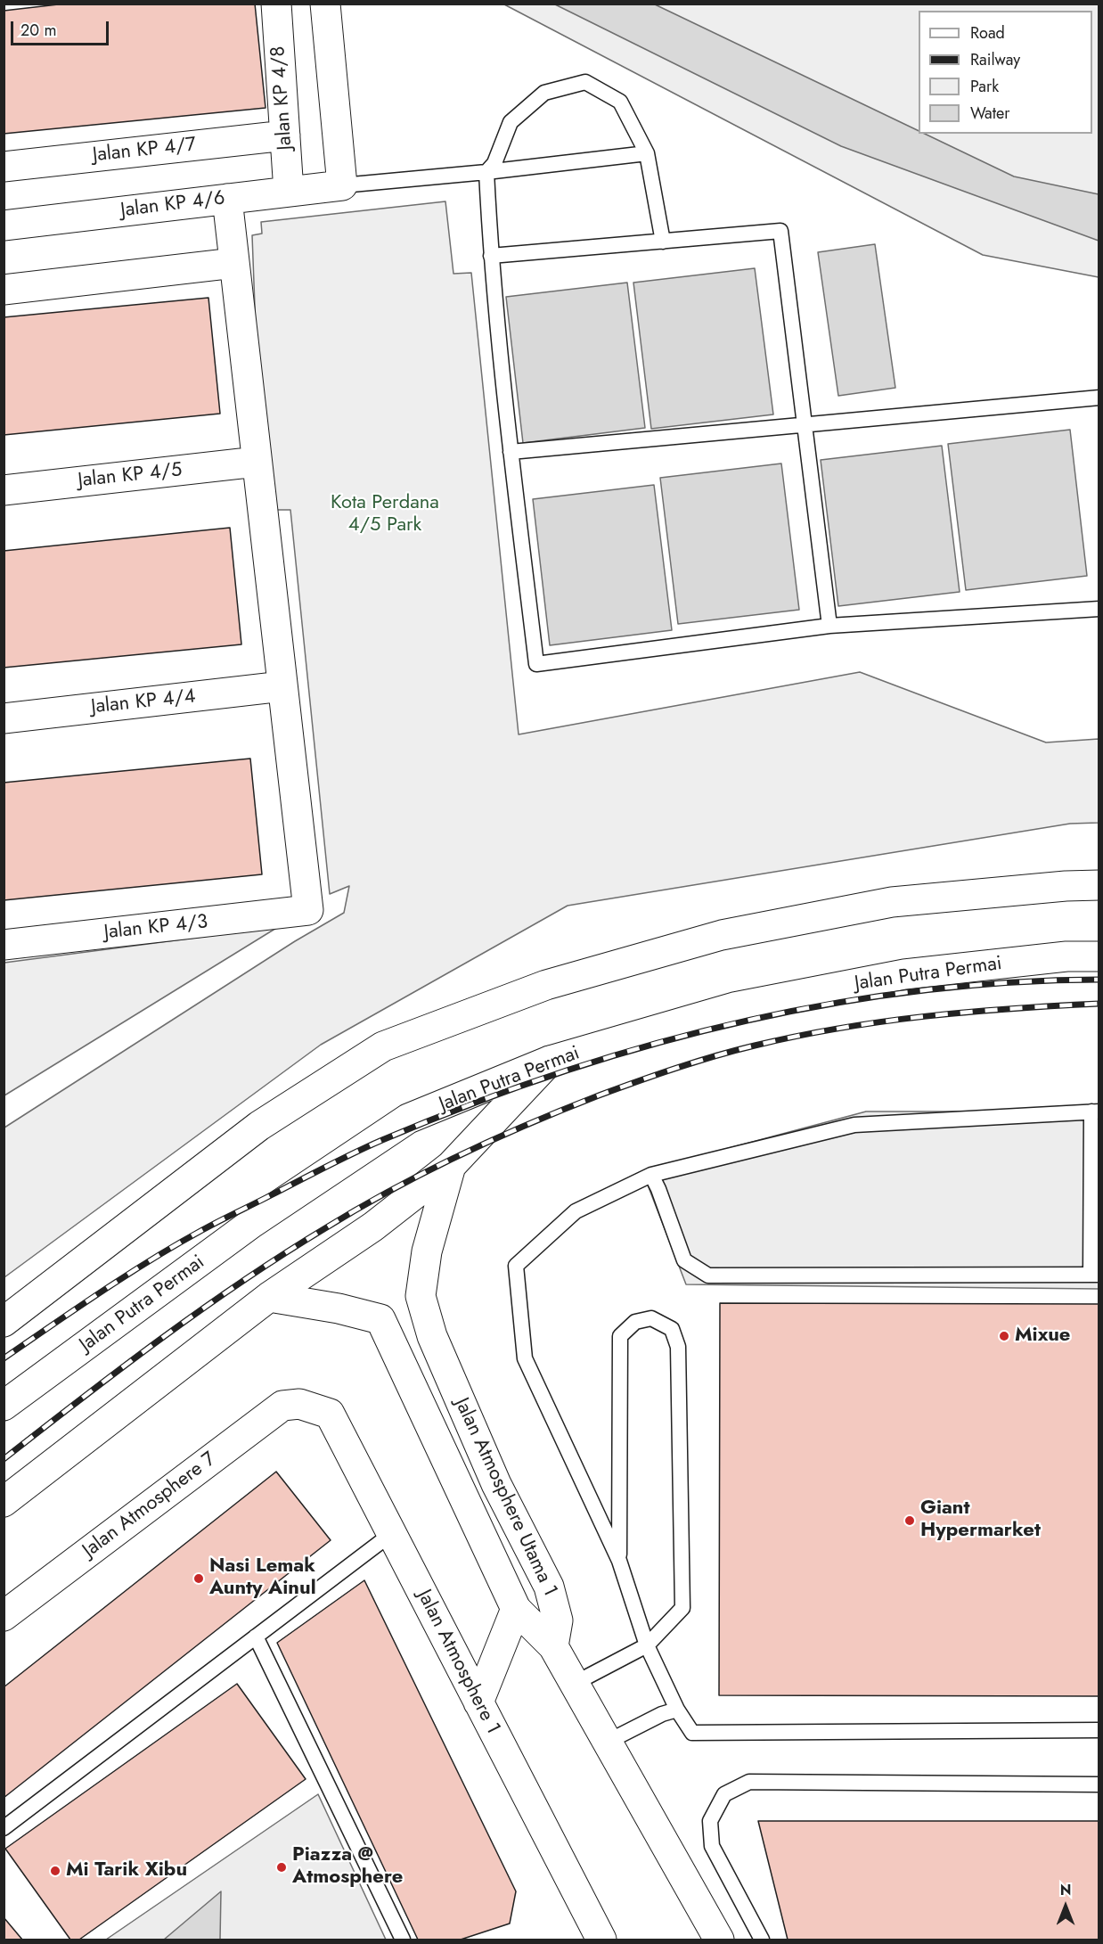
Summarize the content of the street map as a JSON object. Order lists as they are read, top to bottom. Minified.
{"streets":{"street":["Jalan KP 4/8","Jalan KP 4/7","Jalan KP 4/6","Jalan KP 4/5","Jalan KP 4/4","Jalan KP 4/3","Jalan Putra Permai","Jalan Atmosphere Utama 1","Jalan Atmosphere 7","Jalan Atmosphere 1"]},"crossings":[["Jalan KP 4/8","Jalan KP 4/7"],["Jalan KP 4/8","Jalan KP 4/6"],["Jalan KP 4/4","Jalan KP 4/3"],["Jalan Putra Permai","Jalan Atmosphere Utama 1"],["Jalan Atmosphere 7","Jalan Atmosphere 1"]],"parks":["Kota Perdana 4/5 Park"],"places":["Mixue","Giant Hypermarket","Nasi Lemak Aunty Ainul","Piazza @ Atmosphere","Mi Tarik Xibu"],"legend":["Road","Railway","Park","Water"],"scale_bar":"20 m","north":"top"}
